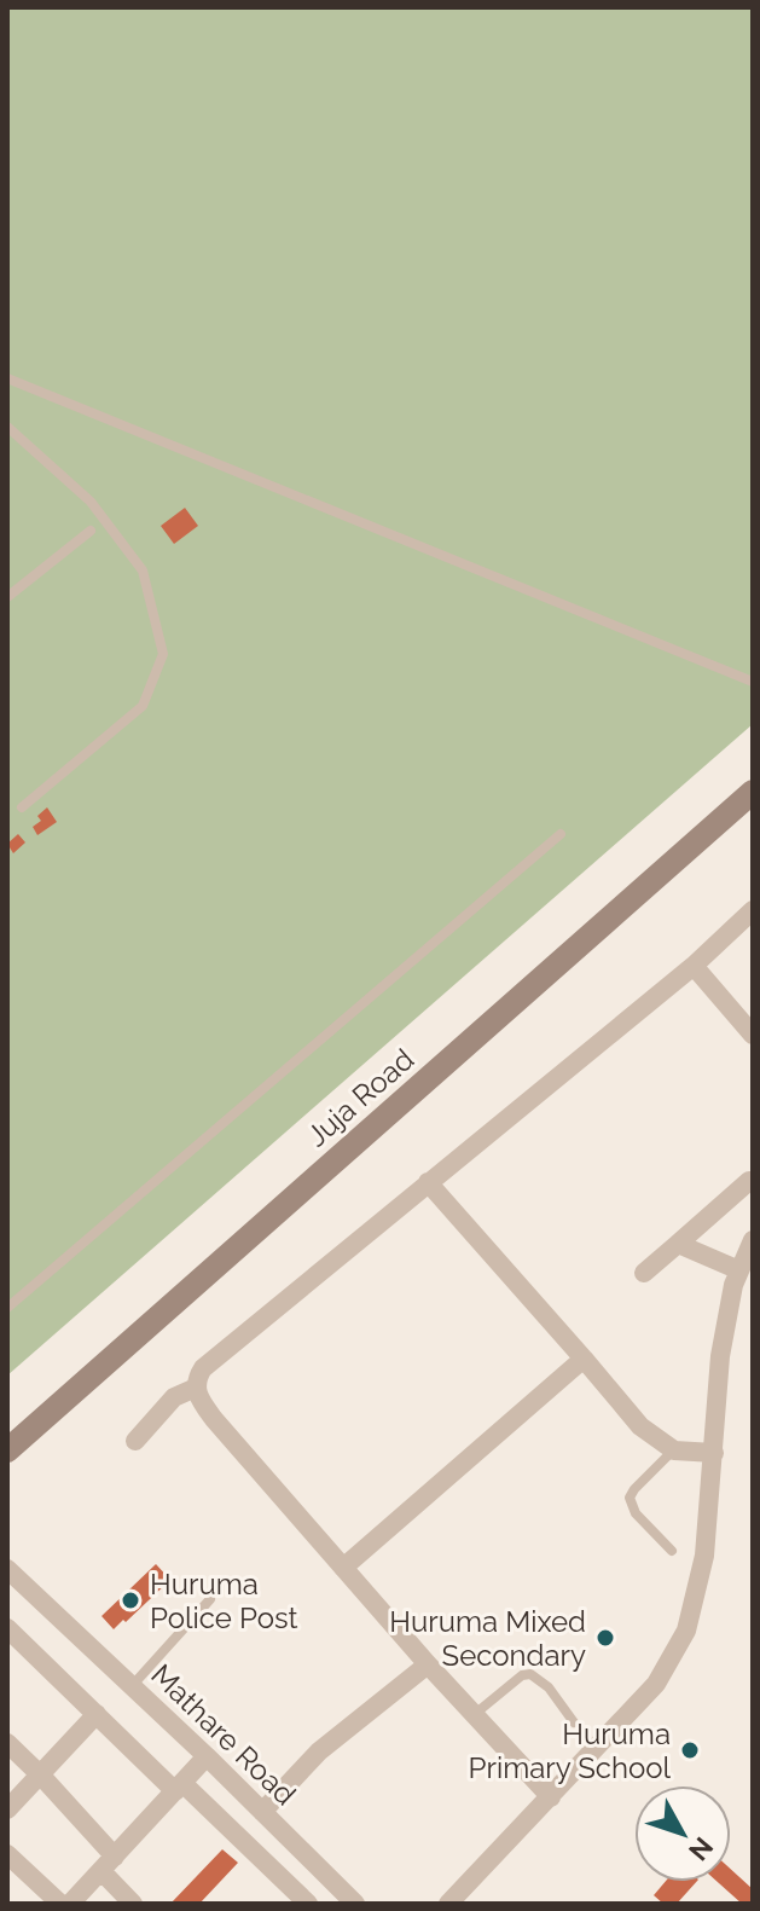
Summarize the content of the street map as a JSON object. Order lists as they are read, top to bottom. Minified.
{"streets":{"main road":["Juja Road"],"street":["Mathare Road"]},"places":["Huruma Police Post","Huruma Mixed Secondary","Huruma Primary School"],"north":"bottom right"}
